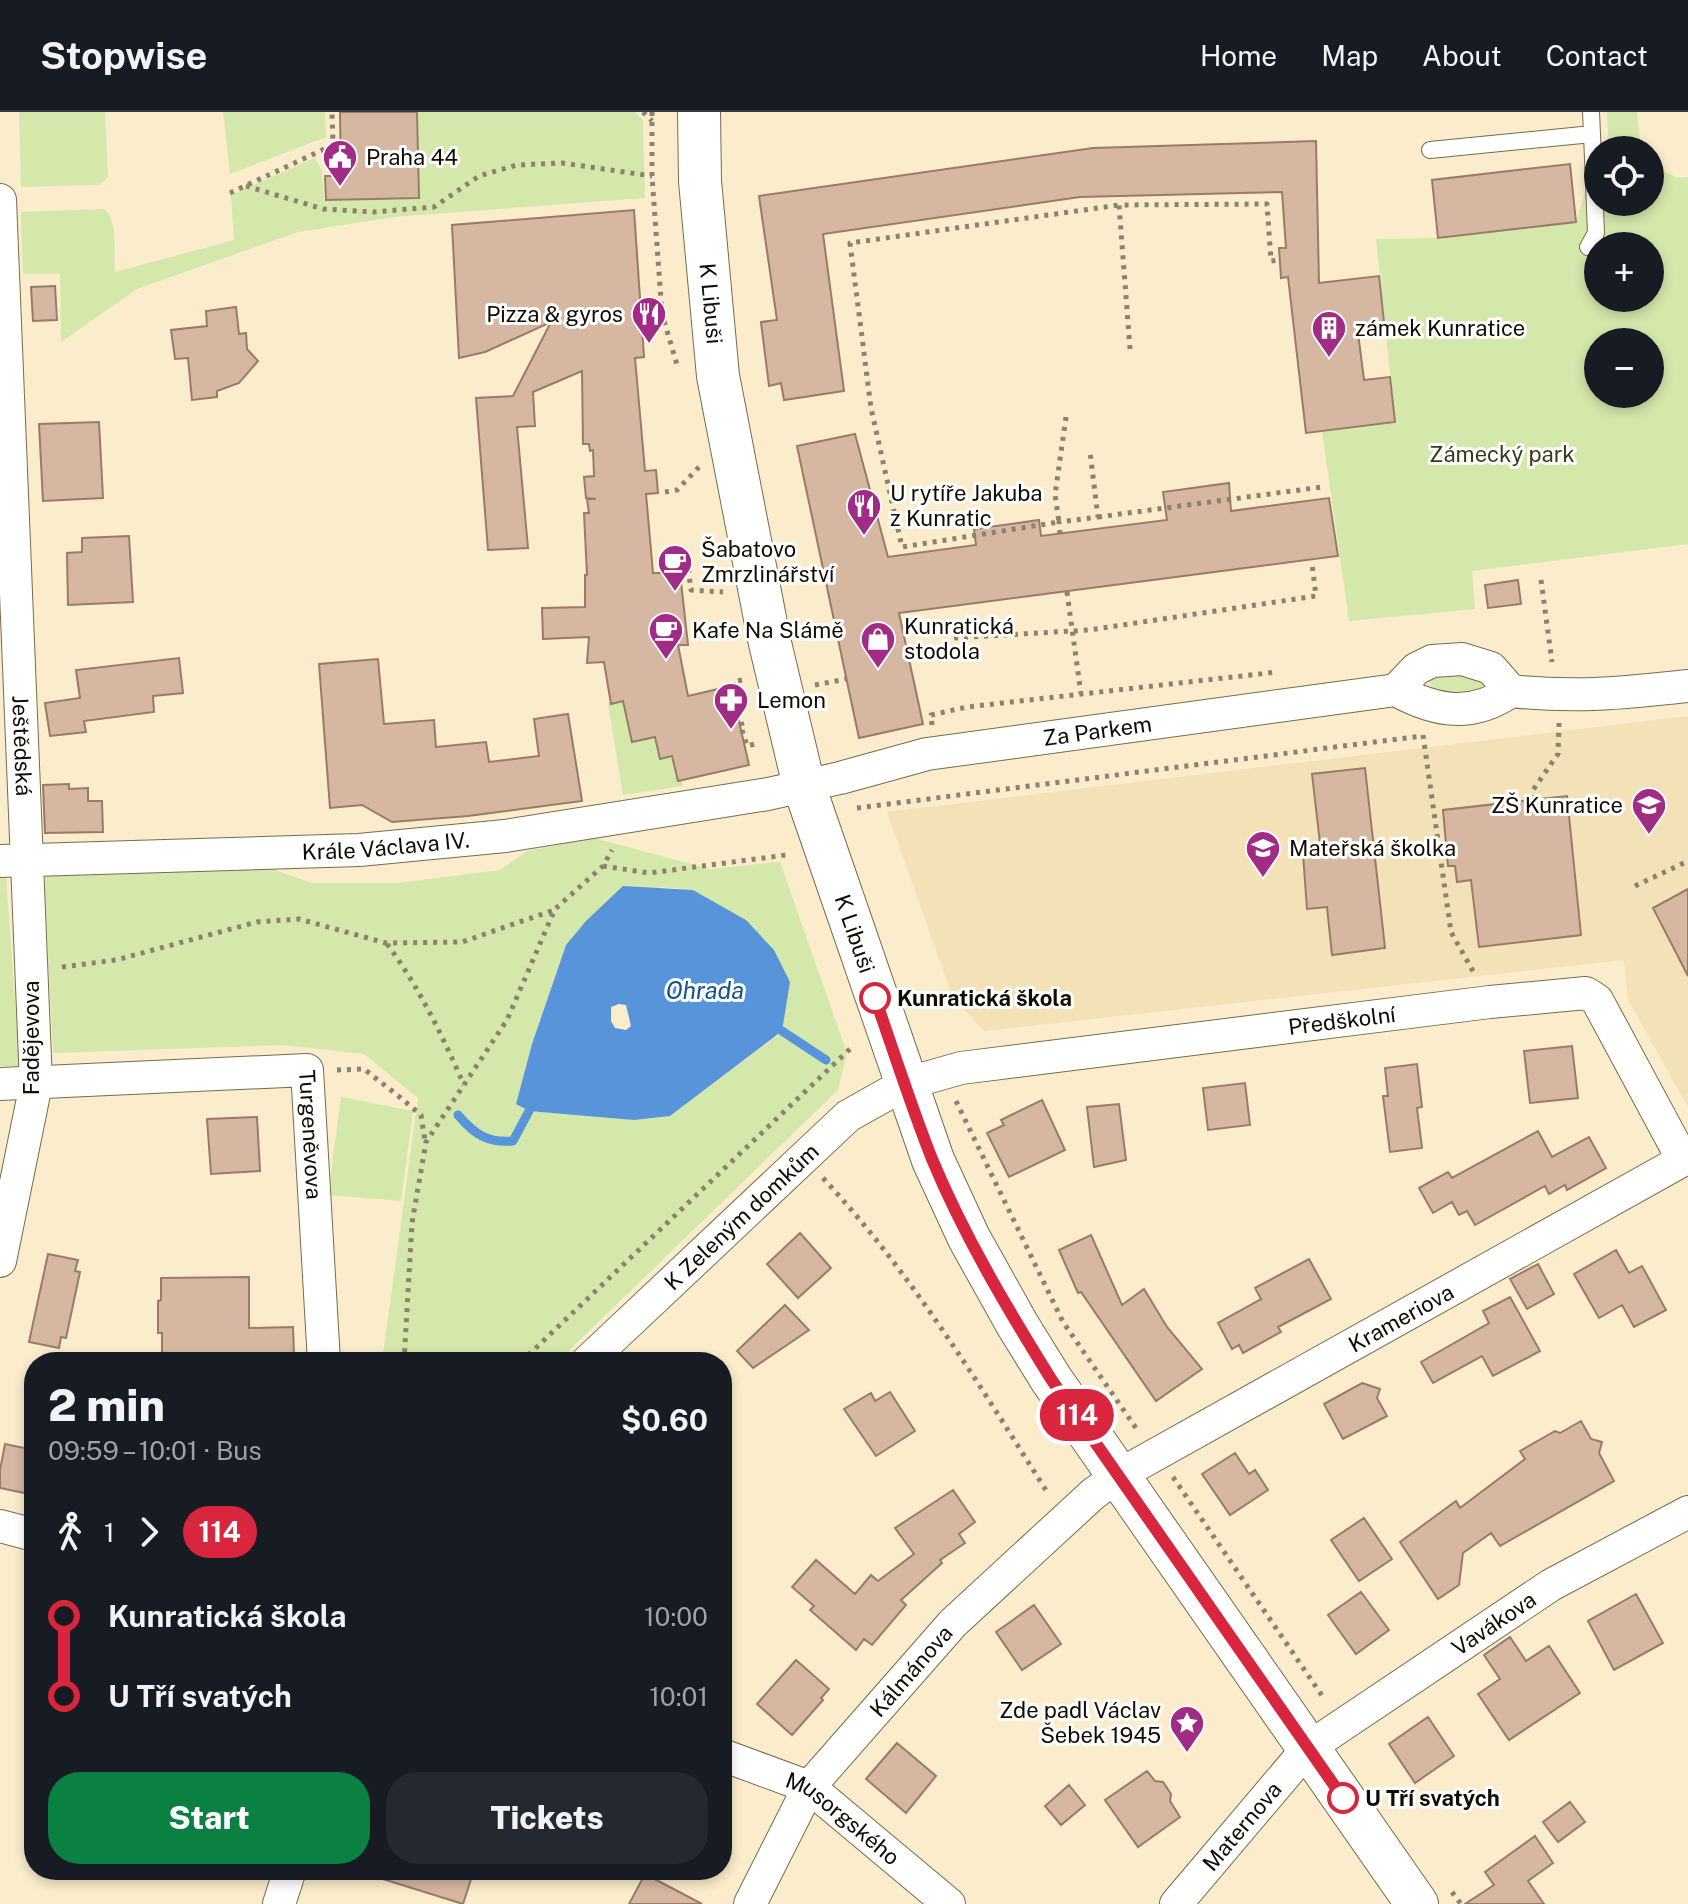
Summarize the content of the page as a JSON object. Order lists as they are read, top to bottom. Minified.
{"streets":{"street":["K Libuši","Za Parkem","Ještědská","Krále Václava IV.","Předškolní","Fadějevova","Turgeněvova","K Zeleným domkům","Krameriova","Vavákova","Kálmánova","Musorgského","Maternova"]},"crossings":[["K Libuši","Za Parkem"],["K Libuši","Krále Václava IV."],["K Libuši","Předškolní"],["K Libuši","K Zeleným domkům"],["K Libuši","Krameriova"],["K Libuši","Vavákova"],["K Libuši","Kálmánova"],["K Libuši","Maternova"],["Za Parkem","Krále Václava IV."],["Ještědská","Krále Václava IV."],["Ještědská","Fadějevova"],["Krále Václava IV.","Fadějevova"],["Předškolní","K Zeleným domkům"],["Předškolní","Krameriova"],["Fadějevova","Turgeněvova"],["Krameriova","Kálmánova"],["Vavákova","Maternova"],["Kálmánova","Musorgského"]],"water":["Ohrada"],"parks":["Zámecký park"],"places":{"public building":["Praha 44"],"restaurant":["Pizza & gyros","U rytíře Jakuba z Kunratic"],"building":["zámek Kunratice"],"cafe":["Šabatovo Zmrzlinářství","Kafe Na Slámě"],"shop":["Kunratická stodola"],"pharmacy":["Lemon"],"school or university":["ZŠ Kunratice","Mateřská školka"],"other":["Kunratická škola","U Tří svatých"],"place":["Zde padl Václav Šebek 1945"]},"lines":["bus line 114"],"page":{"header":"Stopwise","nav":["Home","Map","About","Contact"],"on_map":"114","map_buttons":["+","−"],"heading":["2 min","09:59 – 10:01 · Bus","$0.60"],"legs":["1","114"],"list":[{"name":"Kunratická škola","value":"10:00"},{"name":"U Tří svatých","value":"10:01"}],"buttons":["Start","Tickets"]}}
